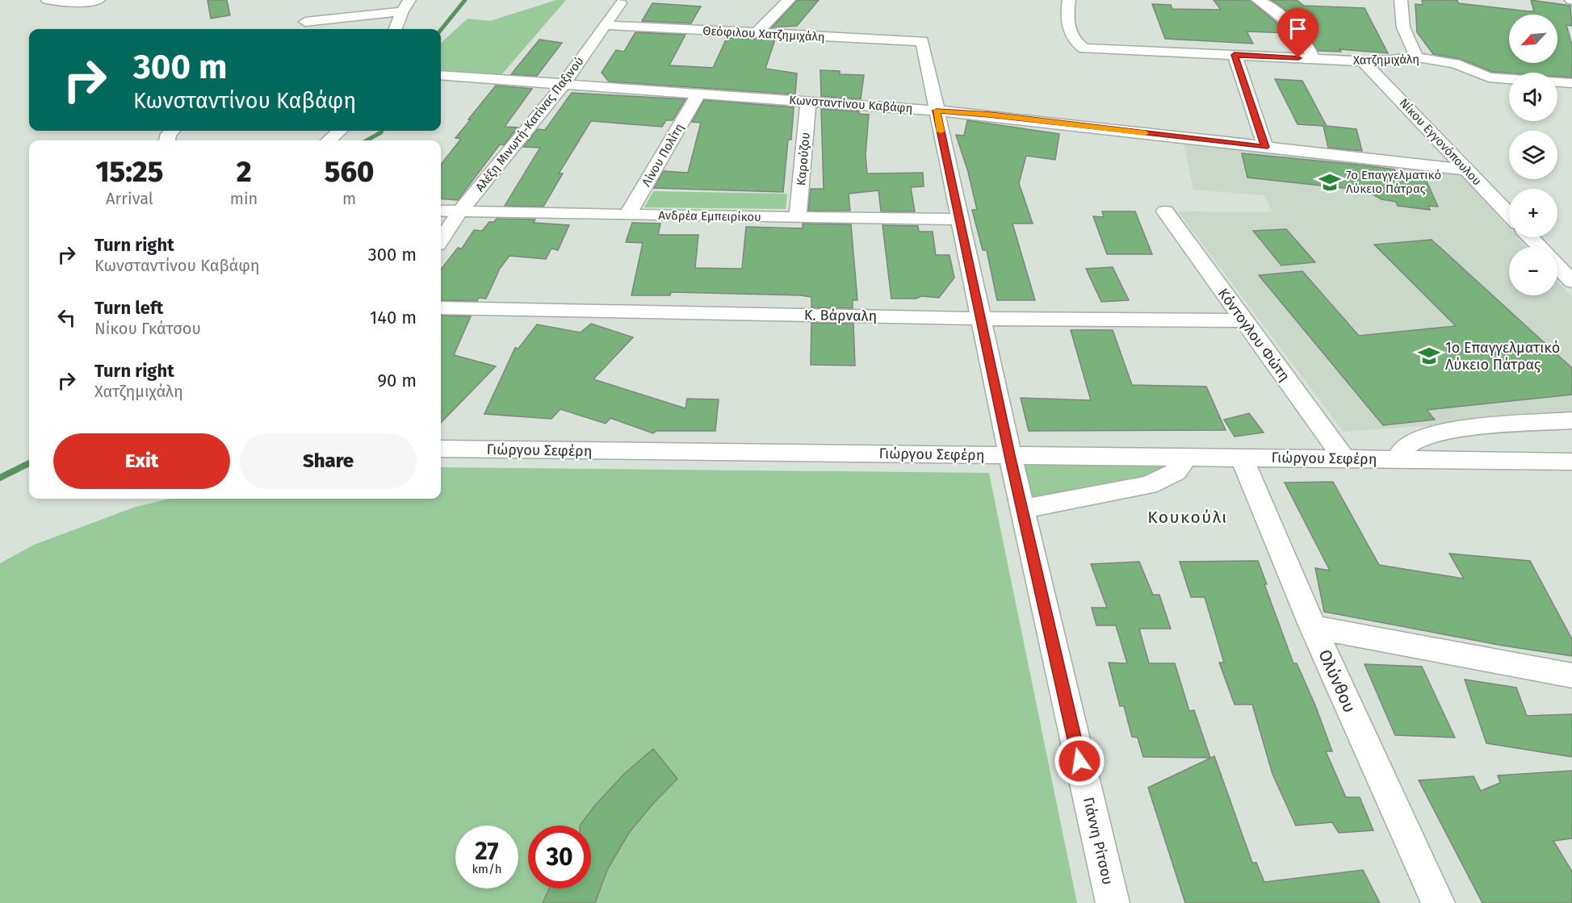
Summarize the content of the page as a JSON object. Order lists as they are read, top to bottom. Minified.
{"streets":{"street":["Θεόφιλου Χατζημιχάλη","Χατζημιχάλη","Κωνσταντίνου Καβάφη","Αλέξη Μινωτή-Κατίνας Παξινού","Νίκου Εγγονόπουλου","Λίνου Πολίτη","Καρούζου","Ανδρέα Εμπειρίκου","Κ. Βάρναλη","Κόντογλου Φώτη","Γιώργου Σεφέρη","Ολύνθου","Γιάννη Ρίτσου"]},"crossings":[["Θεόφιλου Χατζημιχάλη","Αλέξη Μινωτή-Κατίνας Παξινού"],["Θεόφιλου Χατζημιχάλη","Γιάννη Ρίτσου"],["Χατζημιχάλη","Νίκου Εγγονόπουλου"],["Κωνσταντίνου Καβάφη","Αλέξη Μινωτή-Κατίνας Παξινού"],["Κωνσταντίνου Καβάφη","Νίκου Εγγονόπουλου"],["Κωνσταντίνου Καβάφη","Λίνου Πολίτη"],["Κωνσταντίνου Καβάφη","Καρούζου"],["Κωνσταντίνου Καβάφη","Γιάννη Ρίτσου"],["Αλέξη Μινωτή-Κατίνας Παξινού","Ανδρέα Εμπειρίκου"],["Λίνου Πολίτη","Ανδρέα Εμπειρίκου"],["Καρούζου","Ανδρέα Εμπειρίκου"],["Ανδρέα Εμπειρίκου","Γιάννη Ρίτσου"],["Κ. Βάρναλη","Κόντογλου Φώτη"],["Κ. Βάρναλη","Γιάννη Ρίτσου"],["Κόντογλου Φώτη","Γιώργου Σεφέρη"],["Γιώργου Σεφέρη","Ολύνθου"],["Γιώργου Σεφέρη","Γιάννη Ρίτσου"]],"districts":["Κουκούλι"],"places":{"school or university":["7ο Επαγγελματικό Λύκειο Πάτρας","1o Επαγγελματικό Λύκειο Πάτρας"]},"north":"bottom left","page":{"map_buttons":["+","−"],"turn":["300 m","Κωνσταντίνου Καβάφη"],"eta":["15:25","Arrival","2","min","560","m"],"list":[{"name":"Turn right","note":"Κωνσταντίνου Καβάφη","value":"300 m"},{"name":"Turn left","note":"Νίκου Γκάτσου","value":"140 m"},{"name":"Turn right","note":"Χατζημιχάλη","value":"90 m"}],"buttons":["Exit","Share"],"speed":"27 km/h","limit":"30"}}
